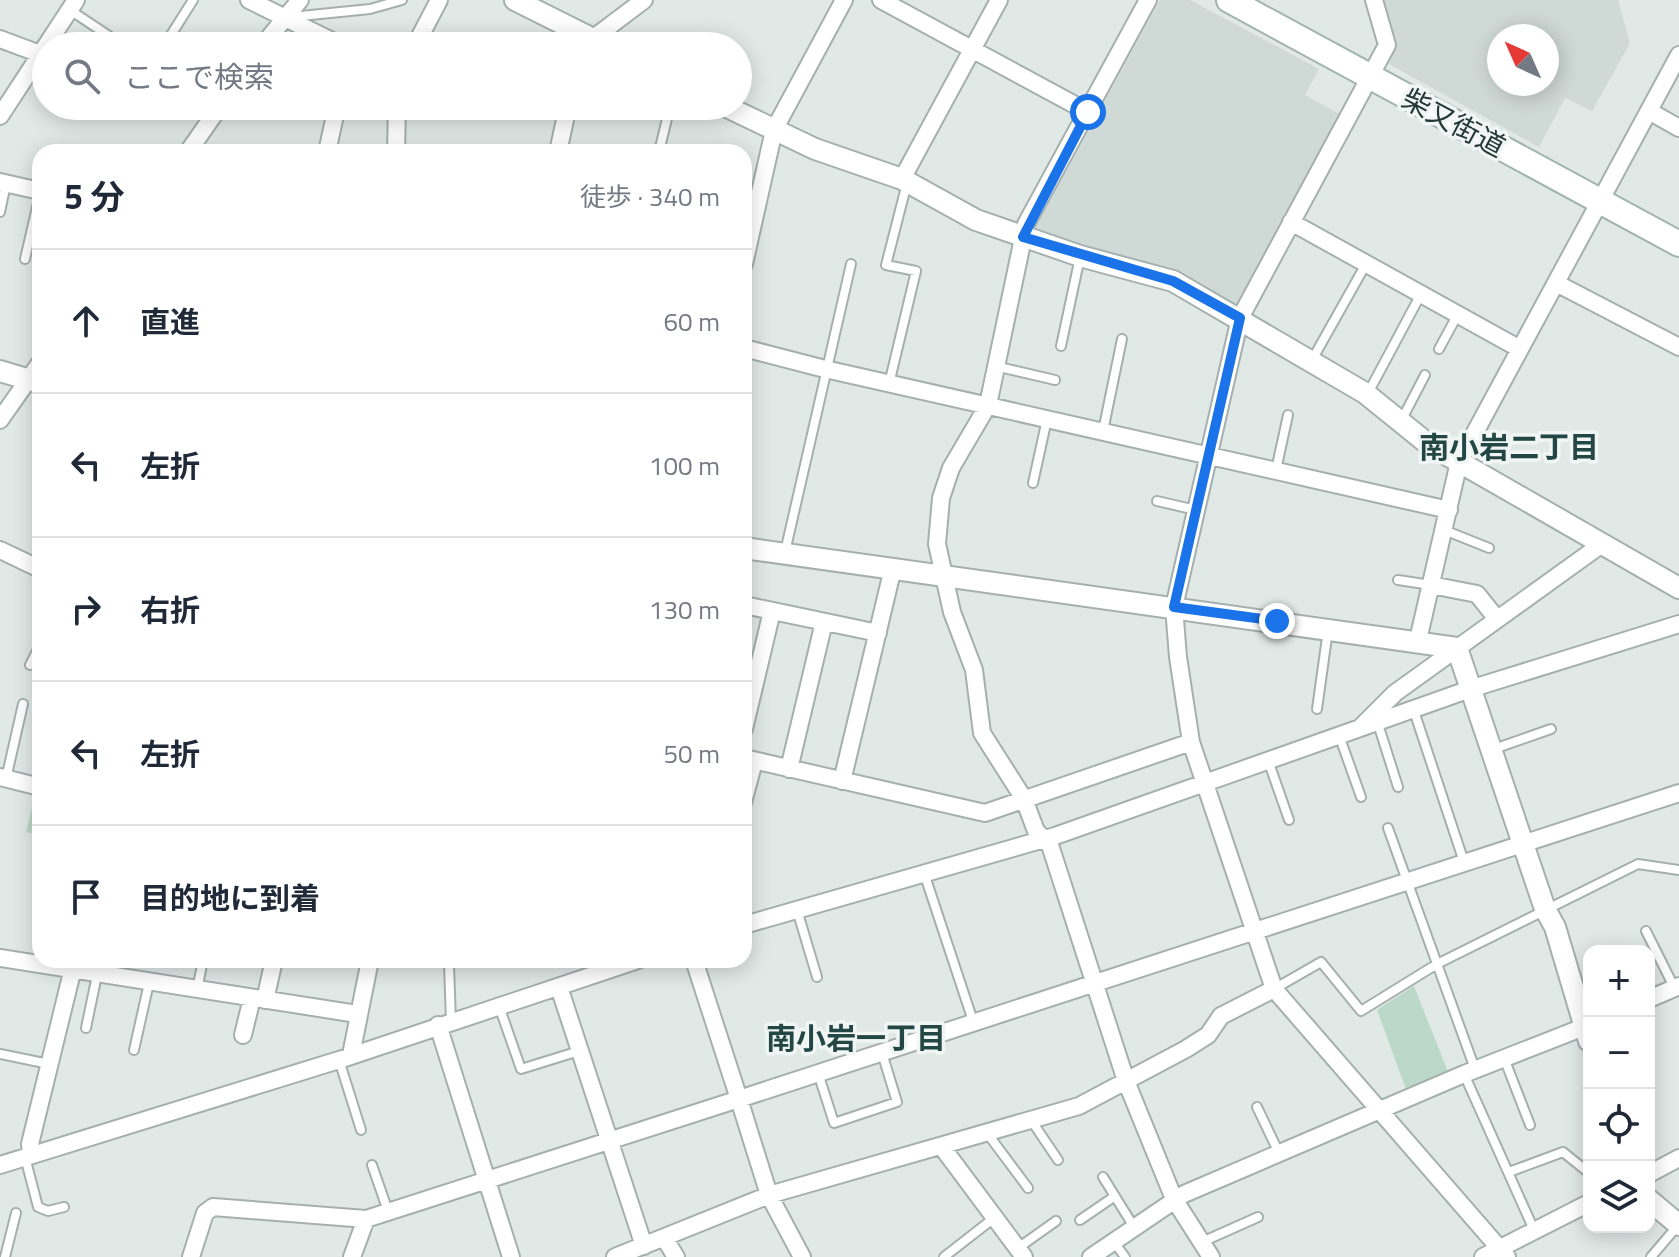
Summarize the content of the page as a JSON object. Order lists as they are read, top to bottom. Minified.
{"streets":{"main road":["柴又街道"]},"districts":["南小岩二丁目","南小岩一丁目"],"north":"top left","page":{"search":"ここで検索","heading":["5 分","徒歩 · 340 m"],"list":[["直進","60 m"],["左折","100 m"],["右折","130 m"],["左折","50 m"],"目的地に到着"],"map_buttons":["+","−"]}}
